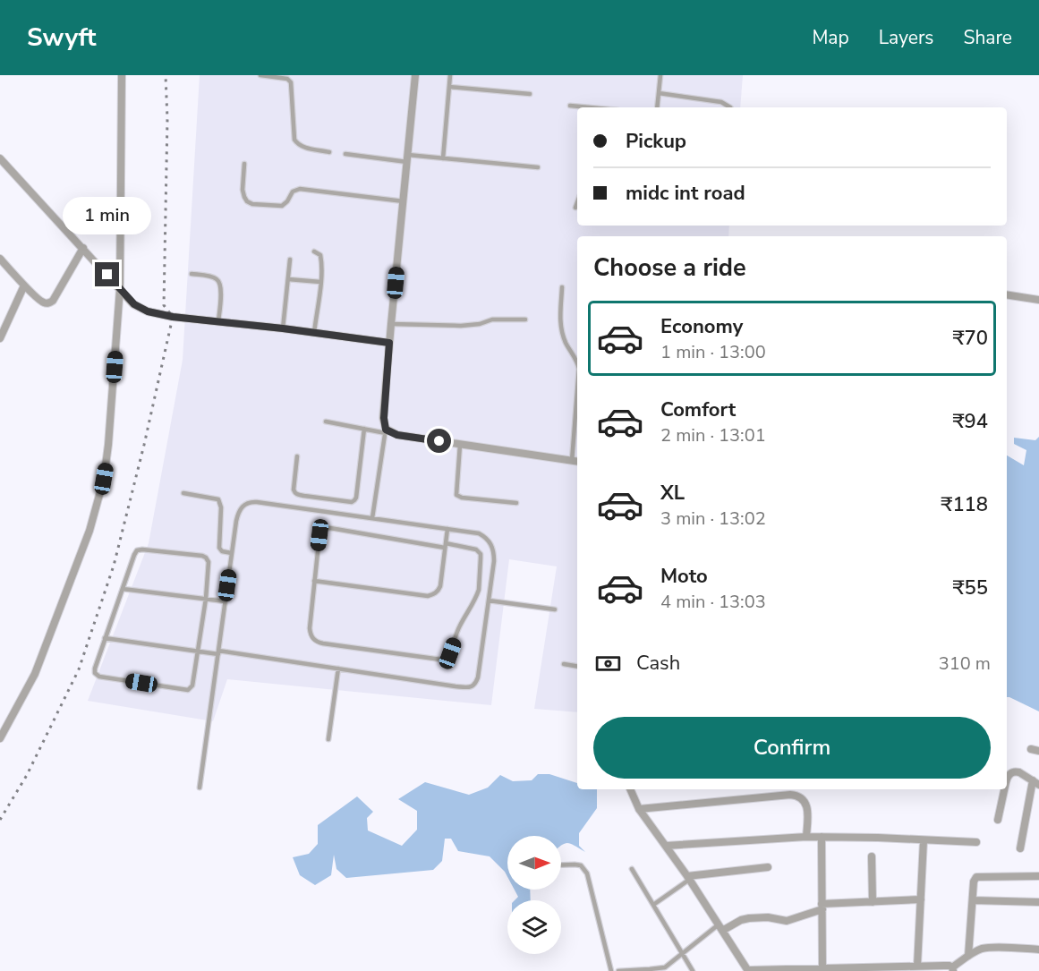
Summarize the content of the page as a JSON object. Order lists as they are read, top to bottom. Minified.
{"north":"right","page":{"header":"Swyft","nav":["Map","Layers","Share"],"banner":["Pickup","midc int road"],"bubble":"1 min","heading":"Choose a ride","list":[{"name":"Economy","note":"1 min · 13:00","value":"₹70"},{"name":"Comfort","note":"2 min · 13:01","value":"₹94"},{"name":"XL","note":"3 min · 13:02","value":"₹118"},{"name":"Moto","note":"4 min · 13:03","value":"₹55"}],"pay":["Cash","310 m"],"buttons":"Confirm"}}
